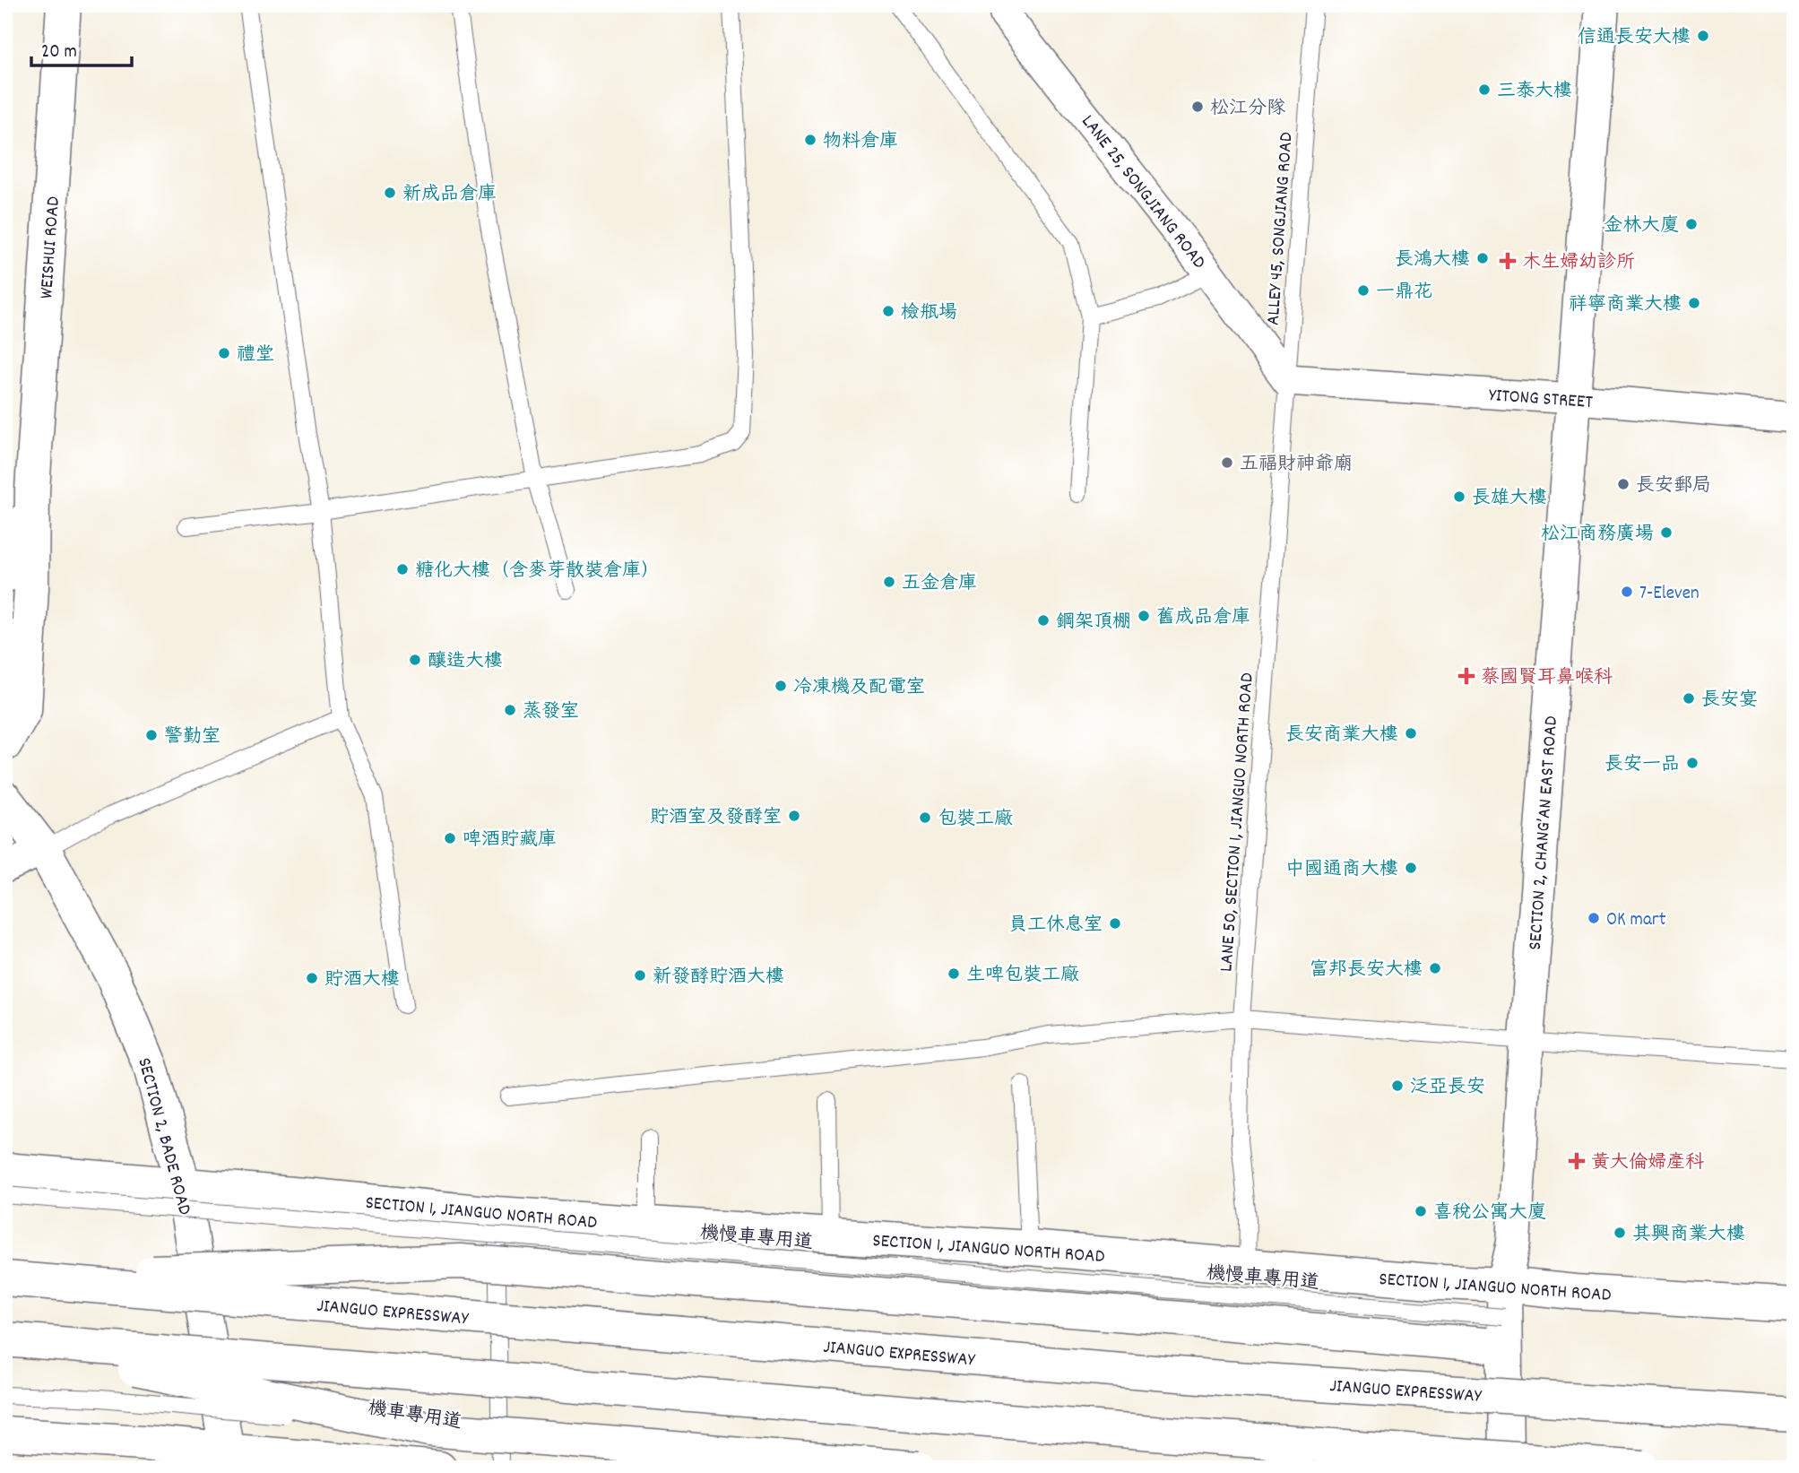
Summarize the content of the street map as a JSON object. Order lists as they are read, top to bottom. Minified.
{"streets":{"main road":["WEISHUI ROAD","SECTION 2, CHANG’AN EAST ROAD","SECTION 2, BADE ROAD","SECTION 1, JIANGUO NORTH ROAD","JIANGUO EXPRESSWAY"],"street":["LANE 25, SONGJIANG ROAD","YITONG STREET"],"lane":["ALLEY 45, SONGJIANG ROAD","LANE 50, SECTION 1, JIANGUO NORTH ROAD","機慢車專用道","機車專用道"]},"crossings":[["LANE 25, SONGJIANG ROAD","ALLEY 45, SONGJIANG ROAD"],["LANE 25, SONGJIANG ROAD","YITONG STREET"],["LANE 25, SONGJIANG ROAD","LANE 50, SECTION 1, JIANGUO NORTH ROAD"],["ALLEY 45, SONGJIANG ROAD","YITONG STREET"],["ALLEY 45, SONGJIANG ROAD","LANE 50, SECTION 1, JIANGUO NORTH ROAD"],["YITONG STREET","LANE 50, SECTION 1, JIANGUO NORTH ROAD"],["YITONG STREET","SECTION 2, CHANG’AN EAST ROAD"],["LANE 50, SECTION 1, JIANGUO NORTH ROAD","SECTION 1, JIANGUO NORTH ROAD"],["SECTION 2, CHANG’AN EAST ROAD","SECTION 1, JIANGUO NORTH ROAD"],["SECTION 2, CHANG’AN EAST ROAD","機慢車專用道"],["SECTION 2, BADE ROAD","SECTION 1, JIANGUO NORTH ROAD"],["SECTION 1, JIANGUO NORTH ROAD","機慢車專用道"]],"places":{"other":["信通長安大樓","三泰大樓","松江分隊","物料倉庫","新成品倉庫","金林大廈","長鴻大樓","一鼎花","祥寧商業大樓","檢瓶場","禮堂","五福財神爺廟","長安郵局","長雄大樓","松江商務廣場","糖化大樓（含麥芽散裝倉庫）","五金倉庫","7-Eleven","舊成品倉庫","鋼架頂棚","釀造大樓","冷凍機及配電室","長安宴","蒸發室","長安商業大樓","警勤室","長安一品","貯酒室及發酵室","包裝工廠","啤酒貯藏庫","中國通商大樓","OK mart","員工休息室","富邦長安大樓","生啤包裝工廠","新發酵貯酒大樓","貯酒大樓","泛亞長安","喜稅公寓大廈","其興商業大樓"],"health":["木生婦幼診所","蔡國賢耳鼻喉科","黃大倫婦產科"]},"scale_bar":"20 m"}
